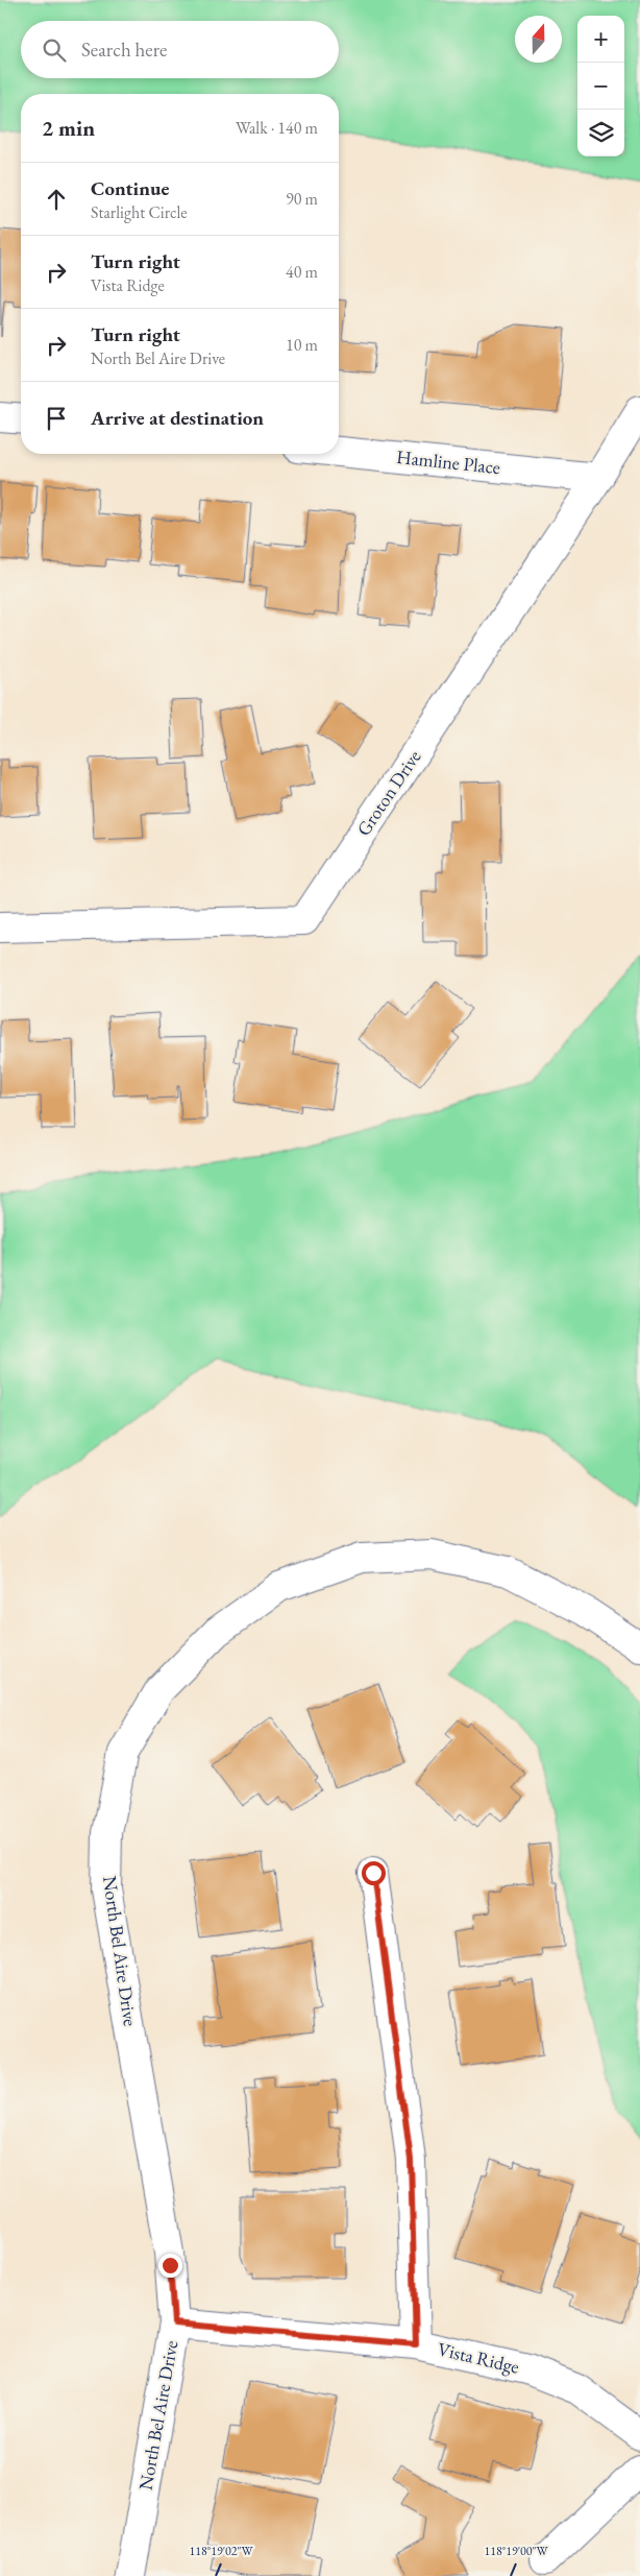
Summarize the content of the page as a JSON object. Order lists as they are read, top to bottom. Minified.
{"streets":{"street":["Hamline Place","Groton Drive","North Bel Aire Drive","Vista Ridge"]},"crossings":[["Hamline Place","Groton Drive"],["North Bel Aire Drive","Vista Ridge"]],"north":"top","page":{"map_buttons":["+","−"],"search":"Search here","heading":["2 min","Walk · 140 m"],"list":[["Continue","Starlight Circle","90 m"],["Turn right","Vista Ridge","40 m"],["Turn right","North Bel Aire Drive","10 m"],"Arrive at destination"]},"coordinates":["118°19'02\"W","118°19'00\"W"]}
